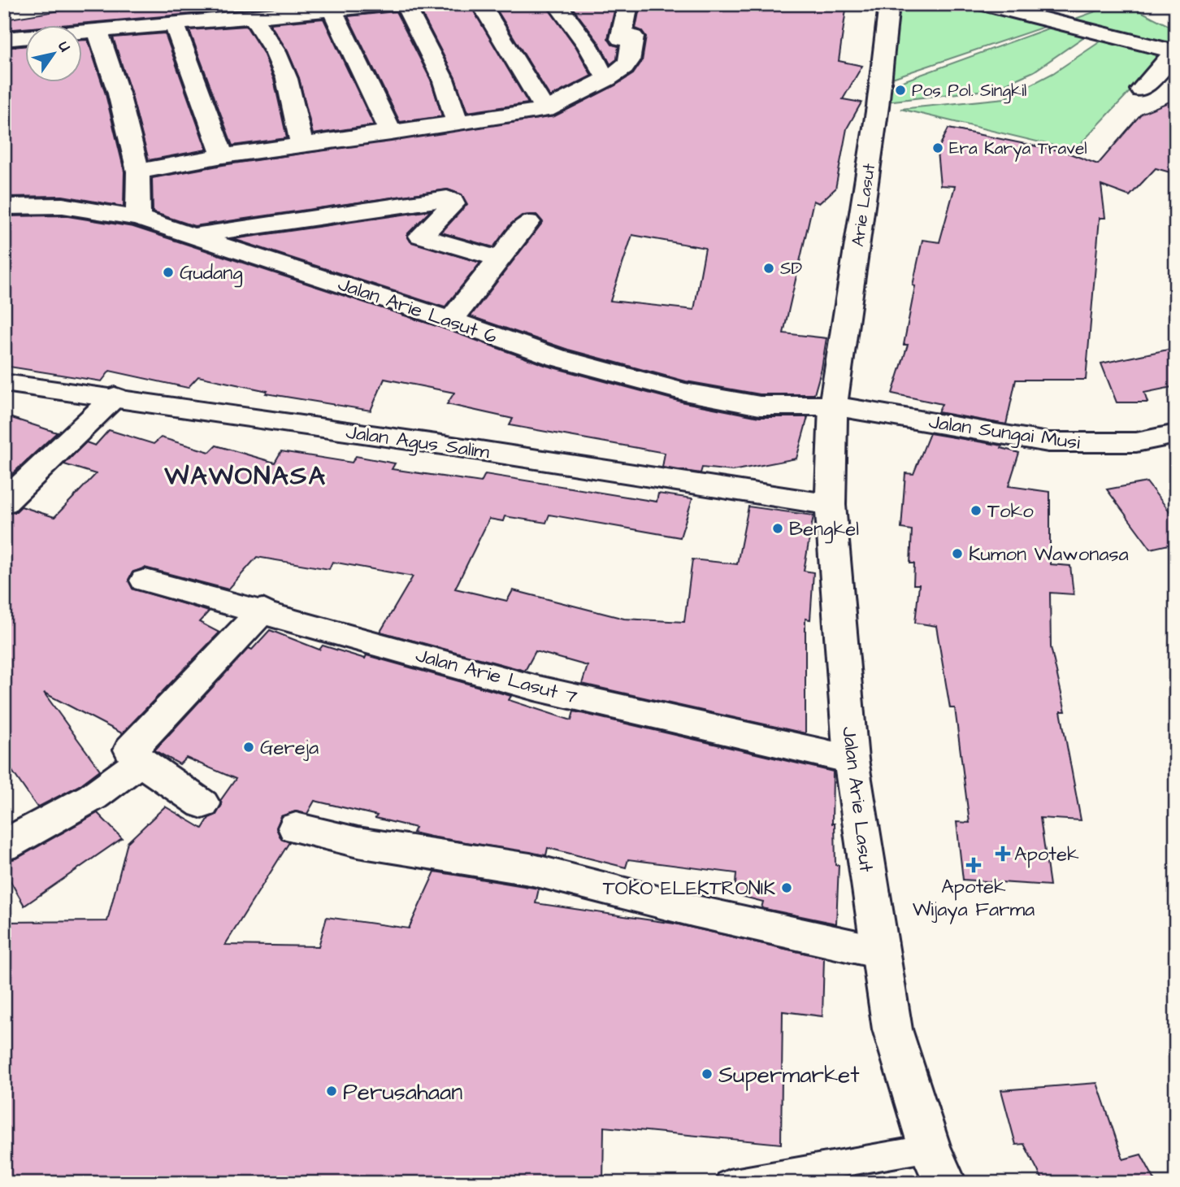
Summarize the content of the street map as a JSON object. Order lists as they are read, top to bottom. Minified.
{"streets":{"street":["Arie Lasut","Jalan Arie Lasut 6","Jalan Sungai Musi","Jalan Agus Salim","Jalan Arie Lasut 7","Jalan Arie Lasut"]},"crossings":[["Arie Lasut","Jalan Arie Lasut 6"],["Arie Lasut","Jalan Sungai Musi"],["Arie Lasut","Jalan Arie Lasut"],["Jalan Arie Lasut 6","Jalan Sungai Musi"],["Jalan Arie Lasut 6","Jalan Arie Lasut"],["Jalan Sungai Musi","Jalan Arie Lasut"],["Jalan Agus Salim","Jalan Arie Lasut"],["Jalan Arie Lasut 7","Jalan Arie Lasut"]],"districts":["WAWONASA"],"places":{"other":["Pos Pol. Singkil","Era Karya Travel","SD","Gudang","Toko","Bengkel","Kumon Wawonasa","Gereja","TOKO ELEKTRONIK","Supermarket","Perusahaan"],"health":["Apotek","Apotek Wijaya Farma"]},"north":"top right"}
